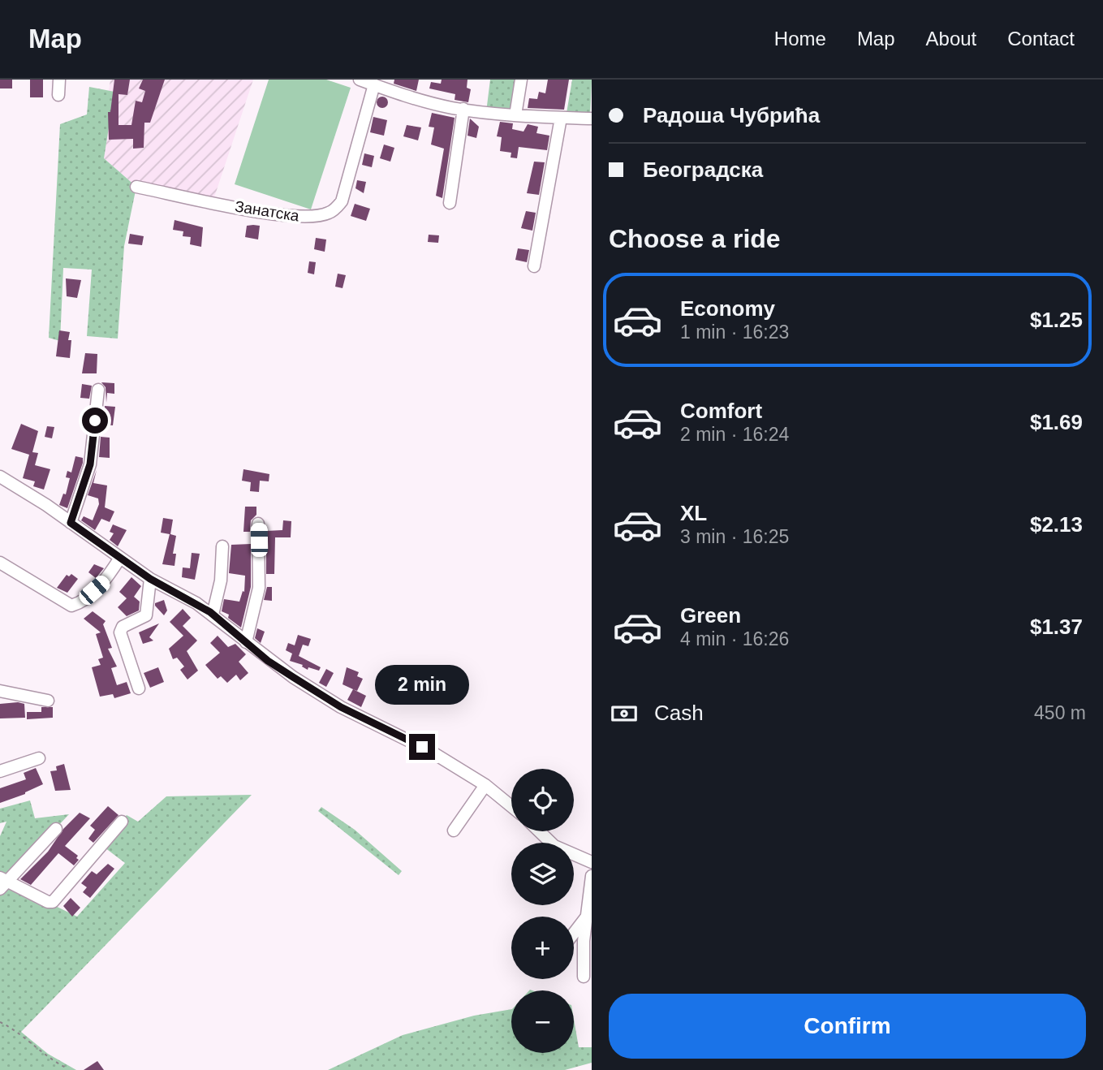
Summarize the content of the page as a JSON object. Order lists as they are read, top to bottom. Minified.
{"streets":{"street":["Занатска"]},"page":{"header":"Map","nav":["Home","Map","About","Contact"],"banner":["Радоша Чубрића","Београдска"],"heading":"Choose a ride","list":[{"name":"Economy","note":"1 min · 16:23","value":"$1.25"},{"name":"Comfort","note":"2 min · 16:24","value":"$1.69"},{"name":"XL","note":"3 min · 16:25","value":"$2.13"},{"name":"Green","note":"4 min · 16:26","value":"$1.37"}],"bubble":"2 min","pay":["Cash","450 m"],"map_buttons":["+","−"],"buttons":"Confirm"}}
